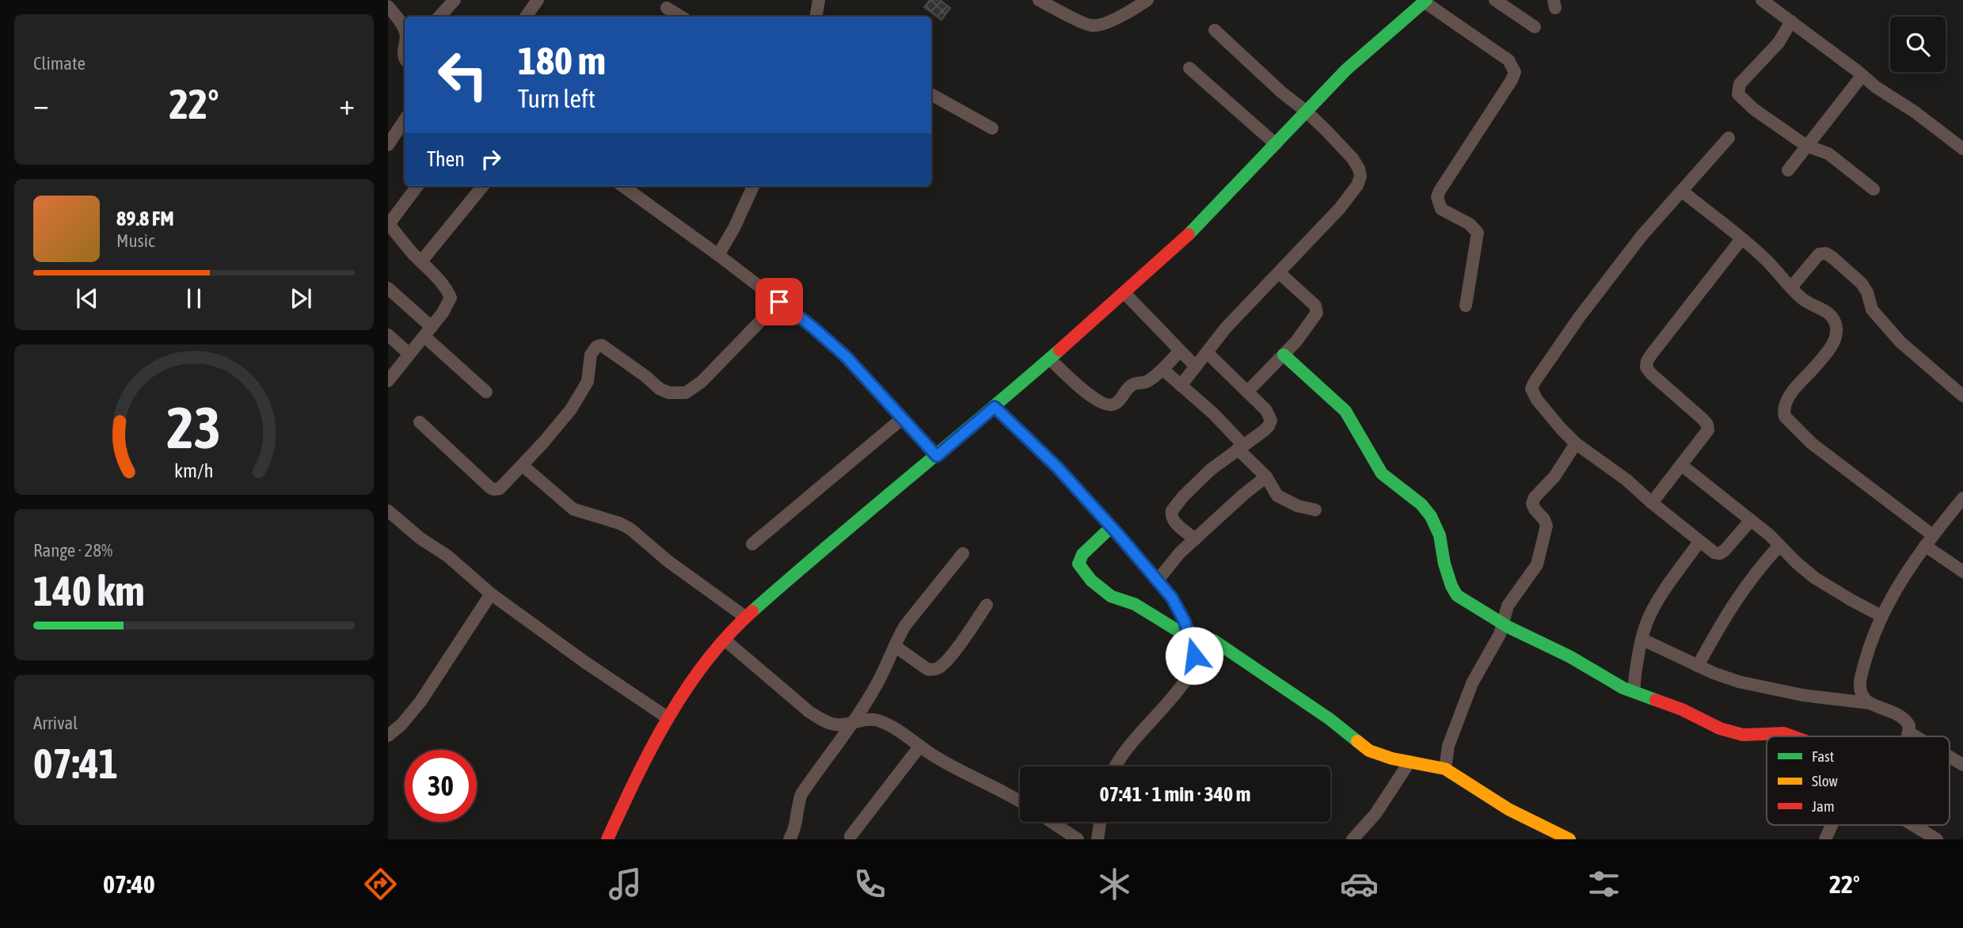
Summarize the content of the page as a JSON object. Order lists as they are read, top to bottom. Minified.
{"legend":["Fast","Slow","Jam"],"page":{"tile":["Climate",["Range · 28%","140 km"],["Arrival","07:41"]],"turn":["180 m","Turn left"],"heat":["−","22°","+"],"then":"Then","song":["89.8 FM","Music"],"limit":"30","trip":"07:41 · 1 min · 340 m","tabs":["07:40","22°"],"gauge":["23","km/h"]}}
